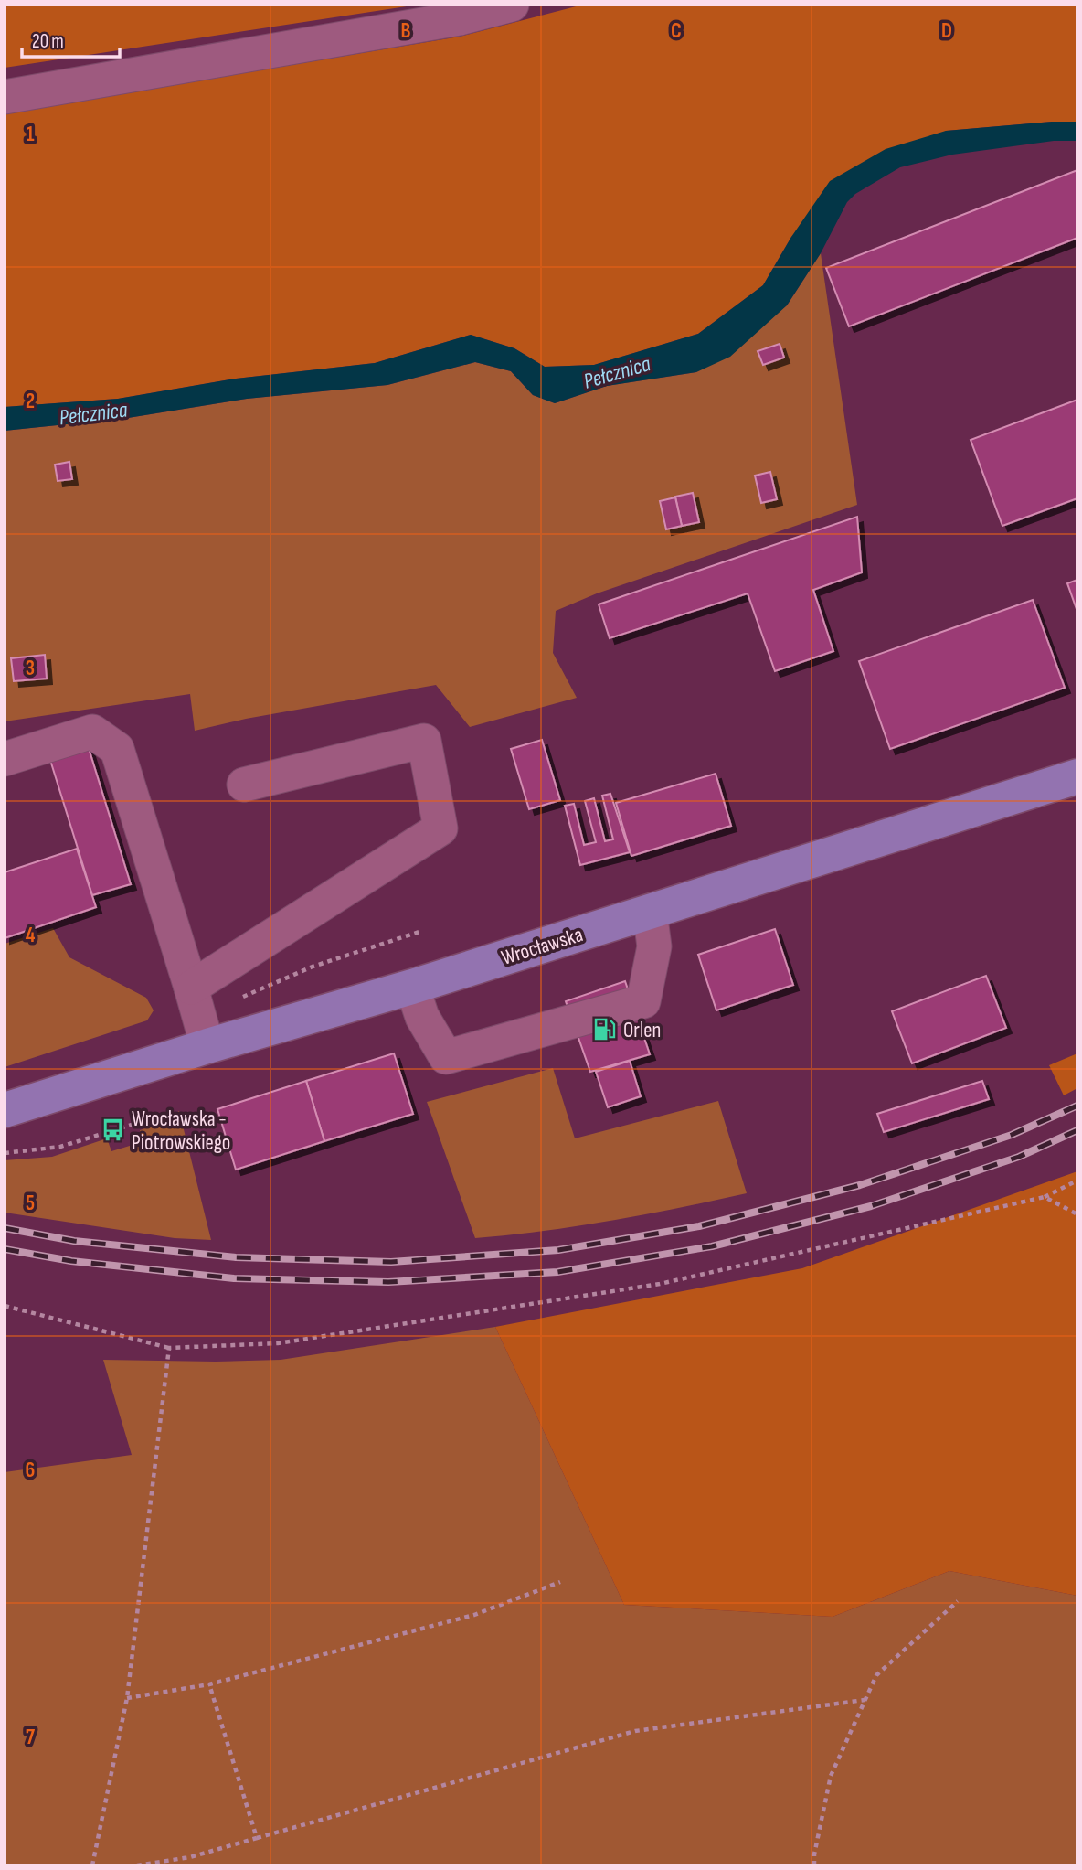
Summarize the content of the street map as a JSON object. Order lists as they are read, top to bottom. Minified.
{"streets":{"main road":["Wrocławska"]},"water":["Pełcznica"],"places":{"fuel station":["Orlen"],"bus stop":["Wrocławska - Piotrowskiego"]},"scale_bar":"20 m","grid":{"columns":["B","C","D"],"rows":["1","2","3","4","5","6","7"]}}
